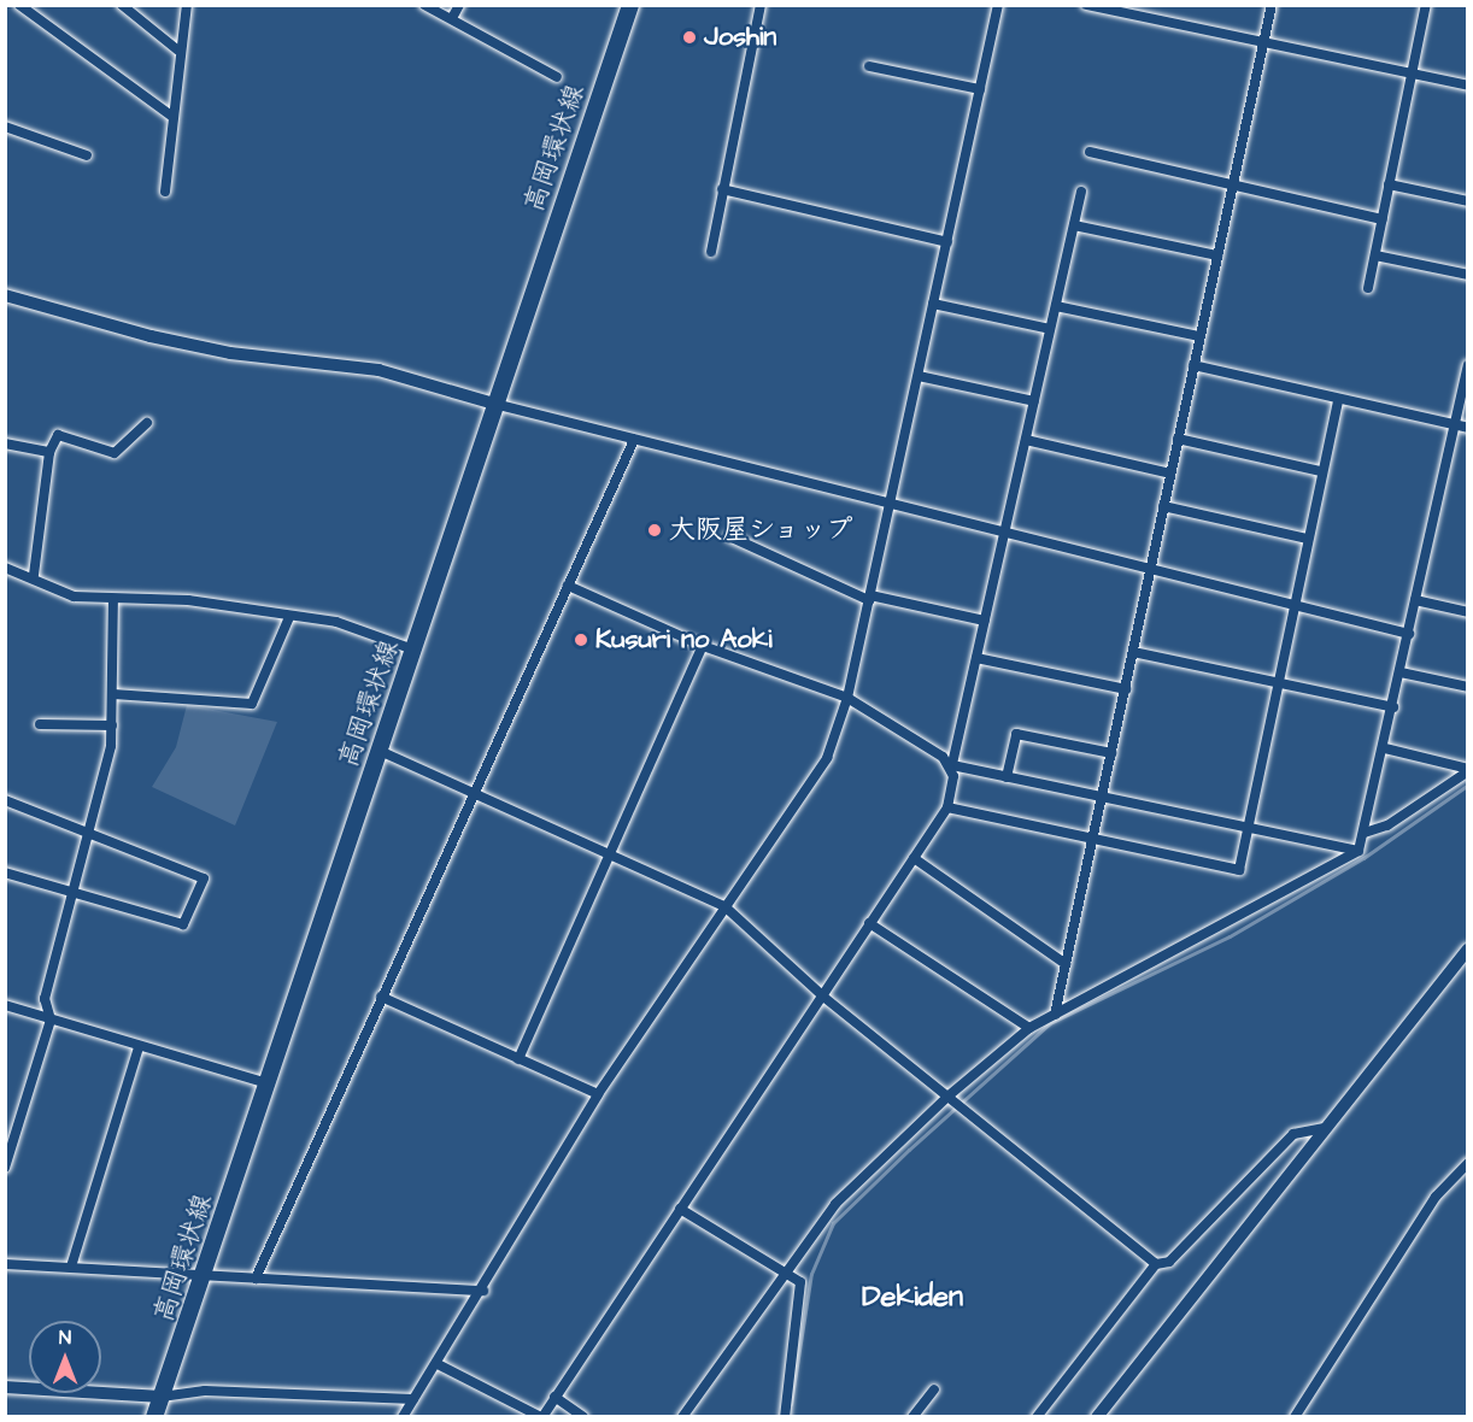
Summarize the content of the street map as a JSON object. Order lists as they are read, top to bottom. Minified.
{"streets":{"main road":["高岡環状線"]},"districts":["Dekiden"],"places":["Joshin","大阪屋ショップ","Kusuri no Aoki"],"north":"top"}
